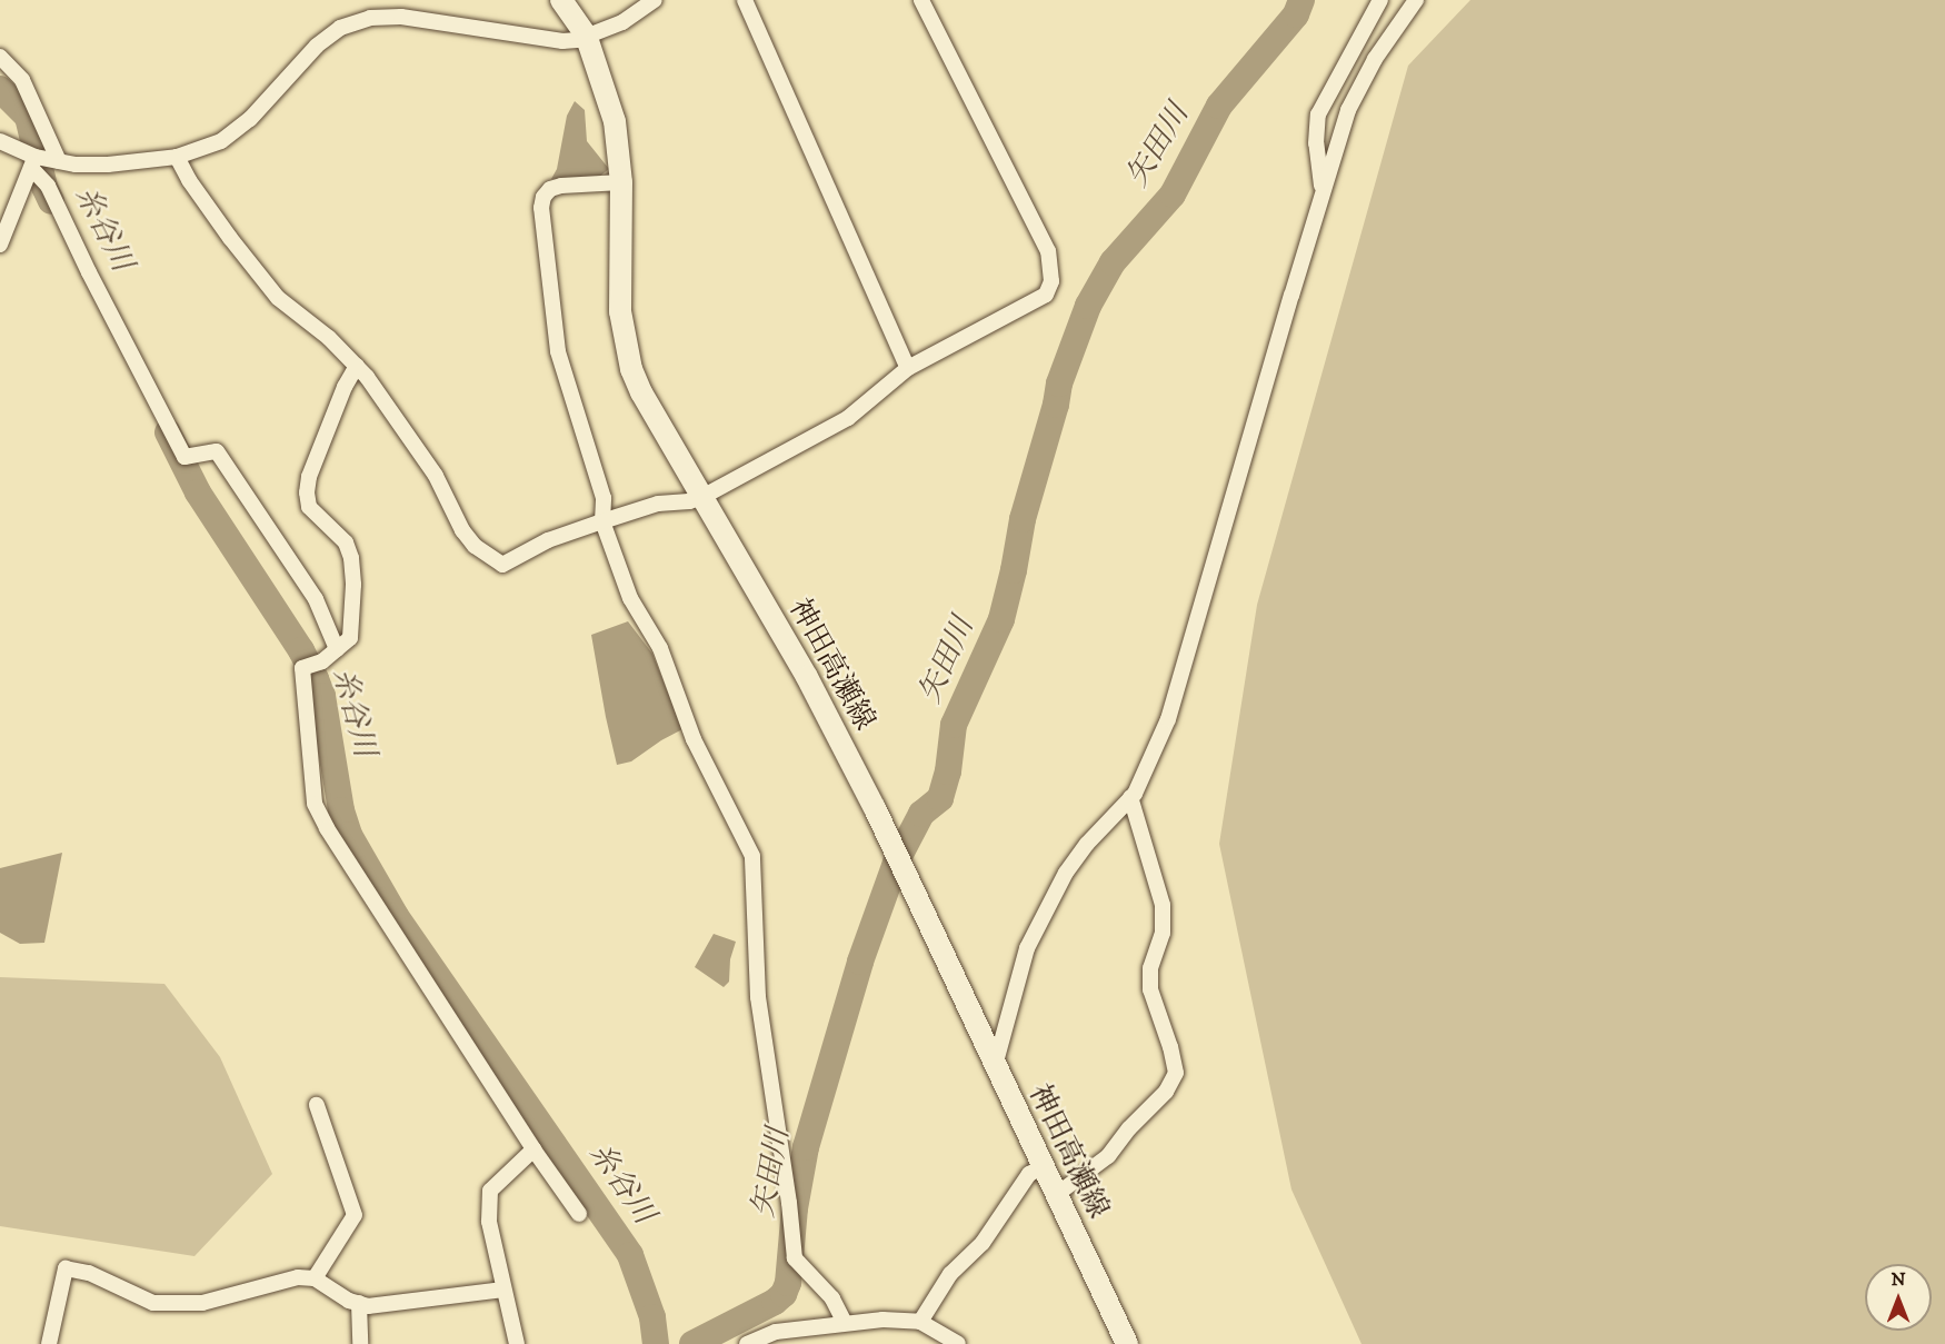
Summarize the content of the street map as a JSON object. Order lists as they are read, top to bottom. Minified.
{"streets":{"main road":["神田高瀬線"]},"water":["矢田川","糸谷川"],"north":"top"}
